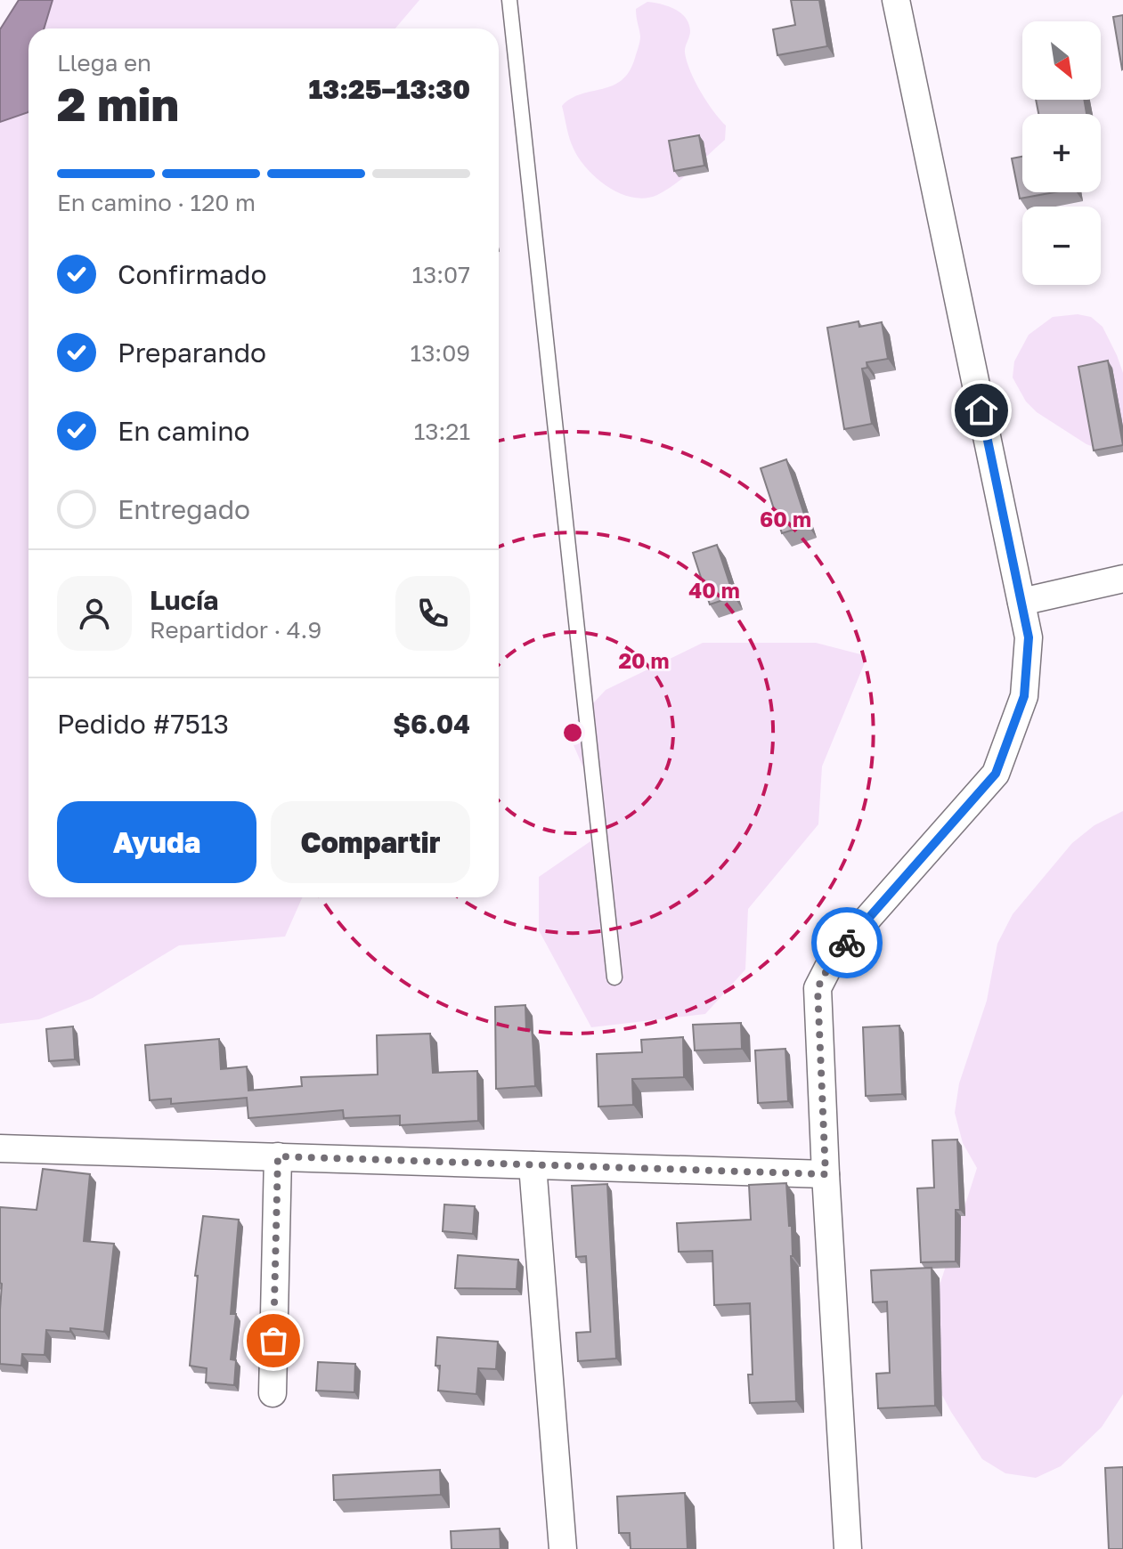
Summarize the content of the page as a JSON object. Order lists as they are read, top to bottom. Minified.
{"north":"bottom right","page":{"map_buttons":["+","−"],"heading":["2 min","Llega en","13:25–13:30"],"panel":["Lucía","Repartidor · 4.9","Pedido #7513","$6.04"],"bar":"En camino · 120 m","list":[["Confirmado","13:07"],["Preparando","13:09"],["En camino","13:21"],"Entregado"],"buttons":["Ayuda","Compartir"]},"rings":["60 m","40 m","20 m"]}
